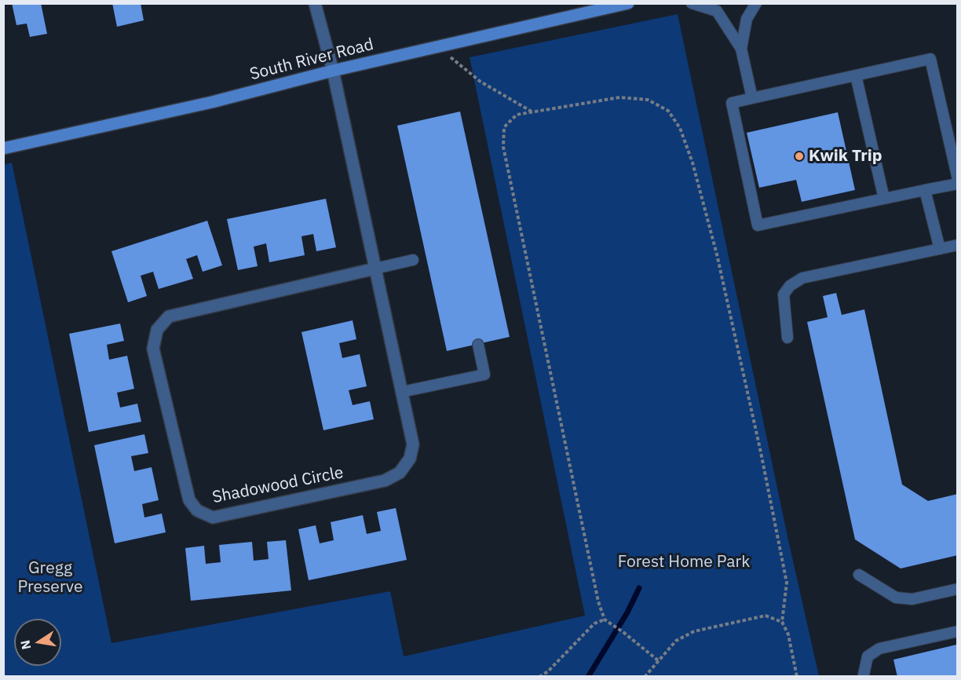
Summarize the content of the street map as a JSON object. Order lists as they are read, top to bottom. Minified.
{"streets":{"street":["South River Road","Shadowood Circle"]},"crossings":[["South River Road","Shadowood Circle"]],"parks":["Forest Home Park","Gregg Preserve"],"places":["Kwik Trip"],"north":"left"}
